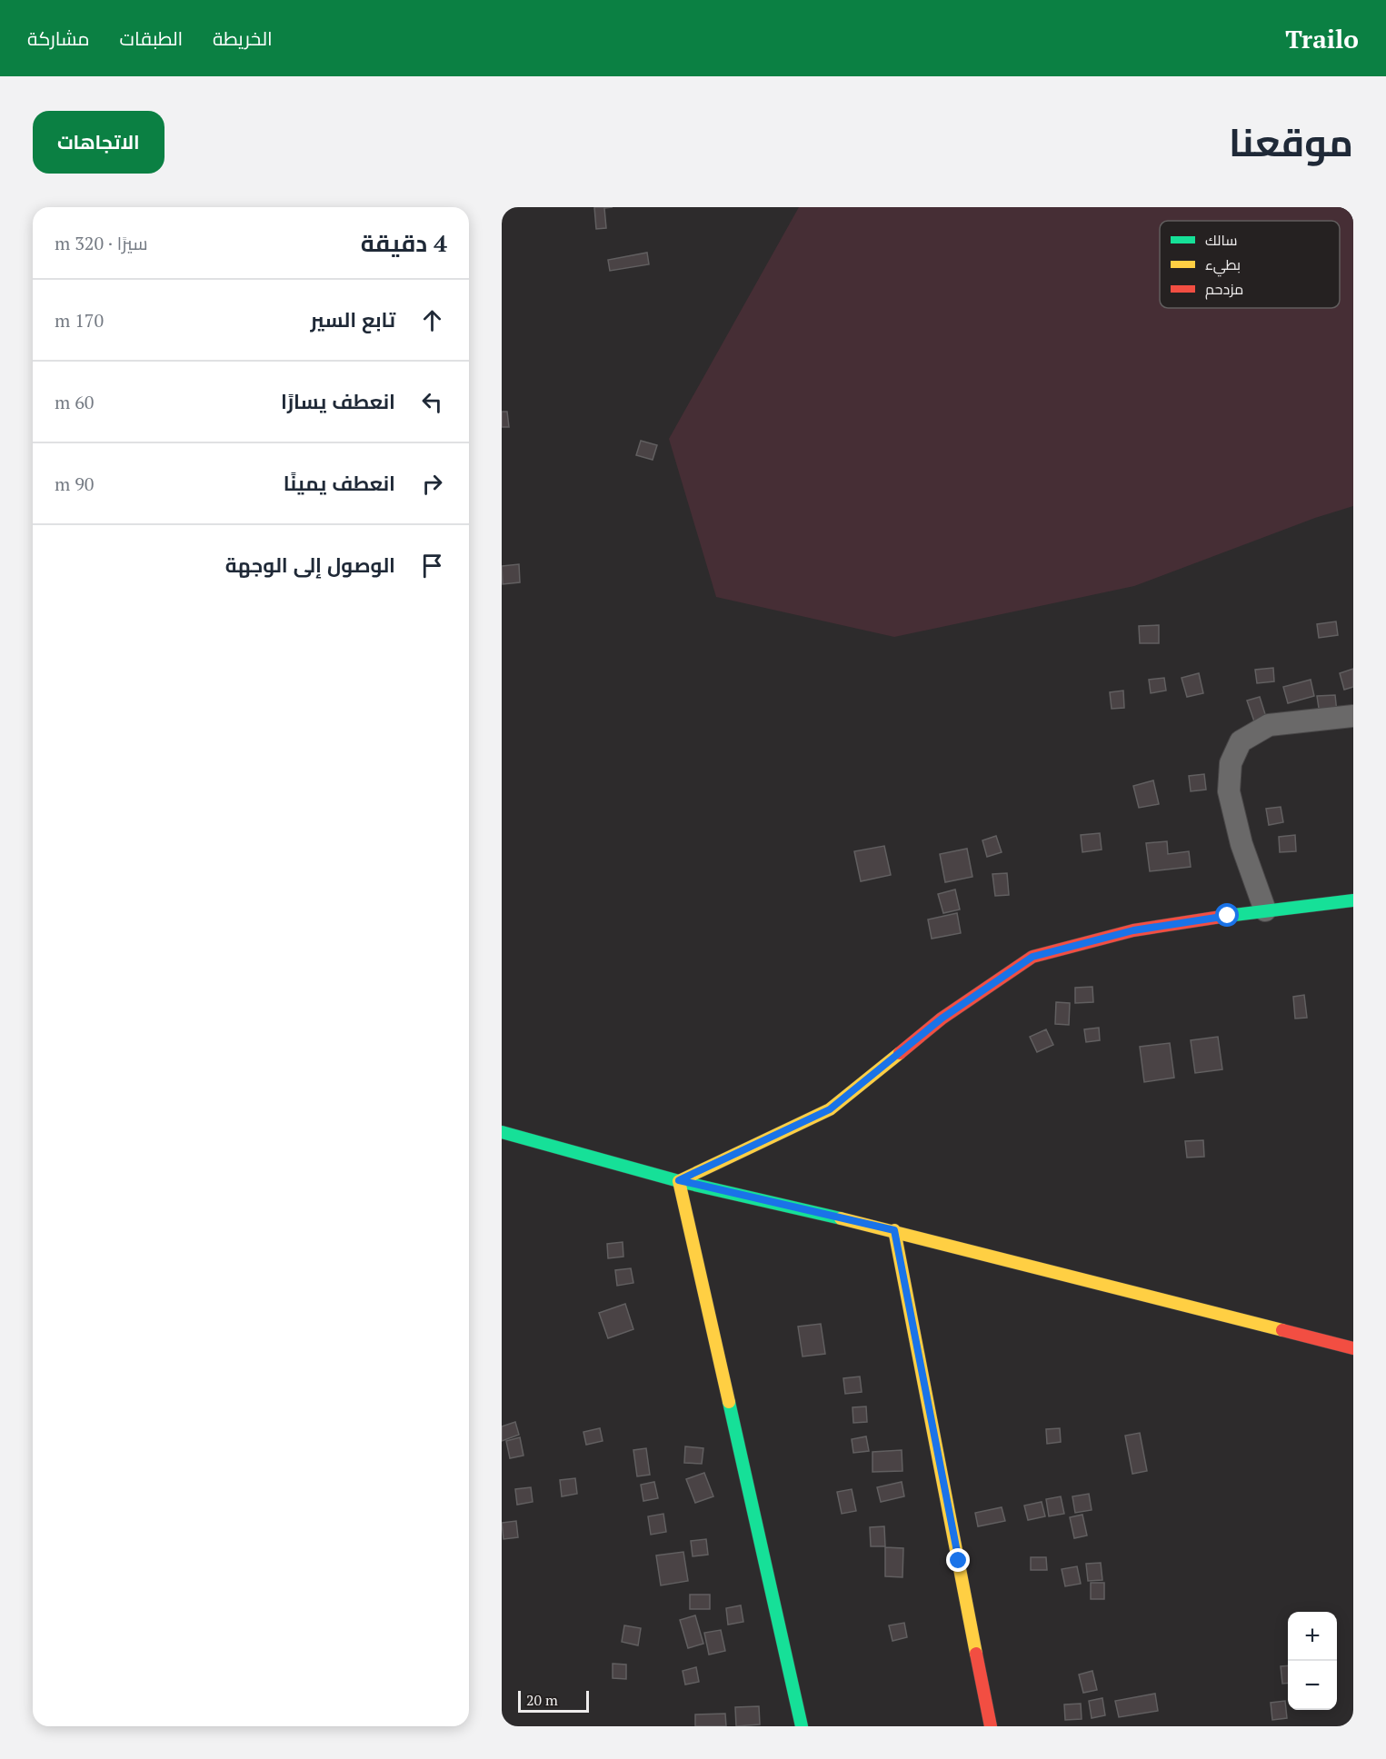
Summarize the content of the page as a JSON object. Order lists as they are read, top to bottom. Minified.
{"legend":["سالك","بطيء","مزدحم"],"scale_bar":"20 m","page":{"header":"Trailo","nav":["الخريطة","الطبقات","مشاركة"],"title":"موقعنا","buttons":"الاتجاهات","heading":["4 دقيقة","سيرًا · 320 m"],"list":[["تابع السير","170 m"],["انعطف يسارًا","60 m"],["انعطف يمينًا","90 m"],"الوصول إلى الوجهة"],"map_buttons":["+","−"],"scale":"20 m"}}
